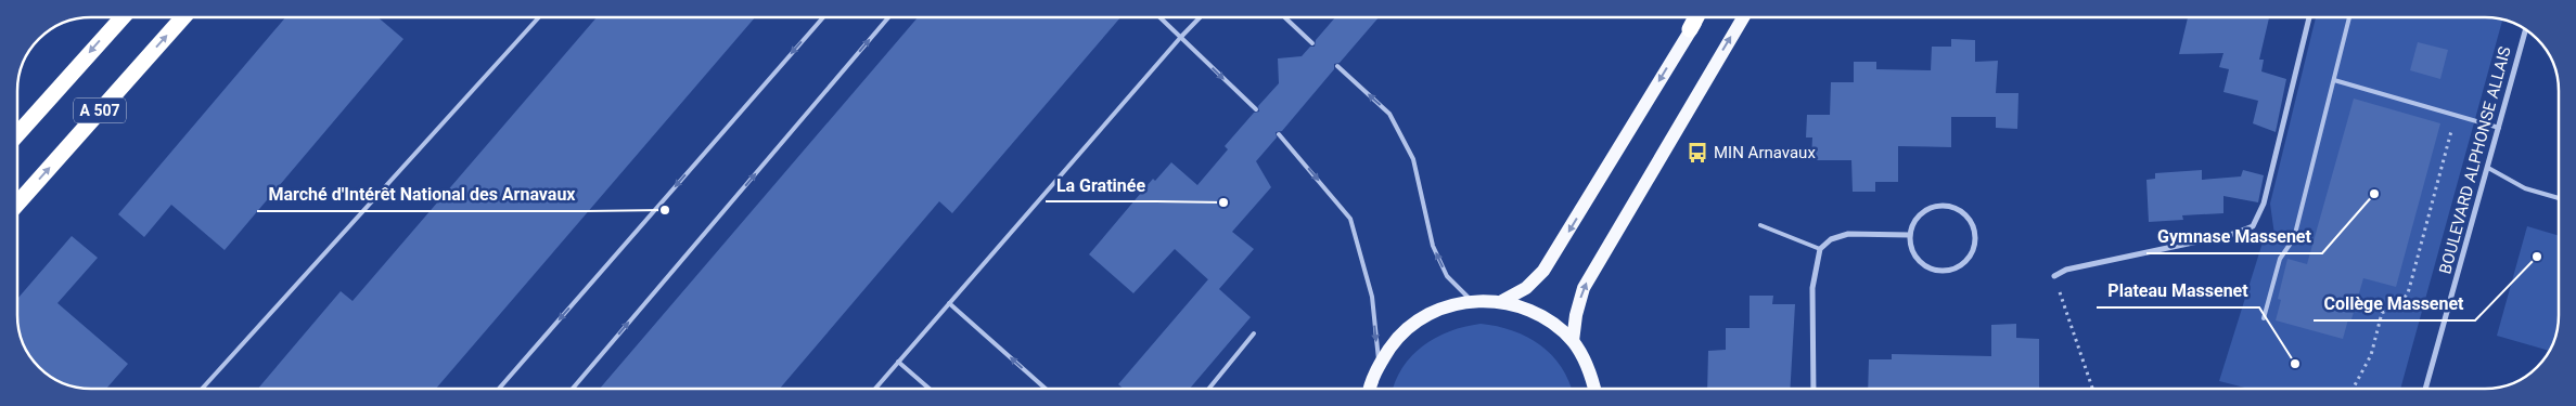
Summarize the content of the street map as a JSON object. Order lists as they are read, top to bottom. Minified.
{"streets":{"highway":["A 507"],"street":["BOULEVARD ALPHONSE ALLAIS"]},"places":{"bus stop":["MIN Arnavaux"],"other":["Gymnase Massenet","La Gratinée","Marché d'Intérêt National des Arnavaux","Collège Massenet","Plateau Massenet"]}}
